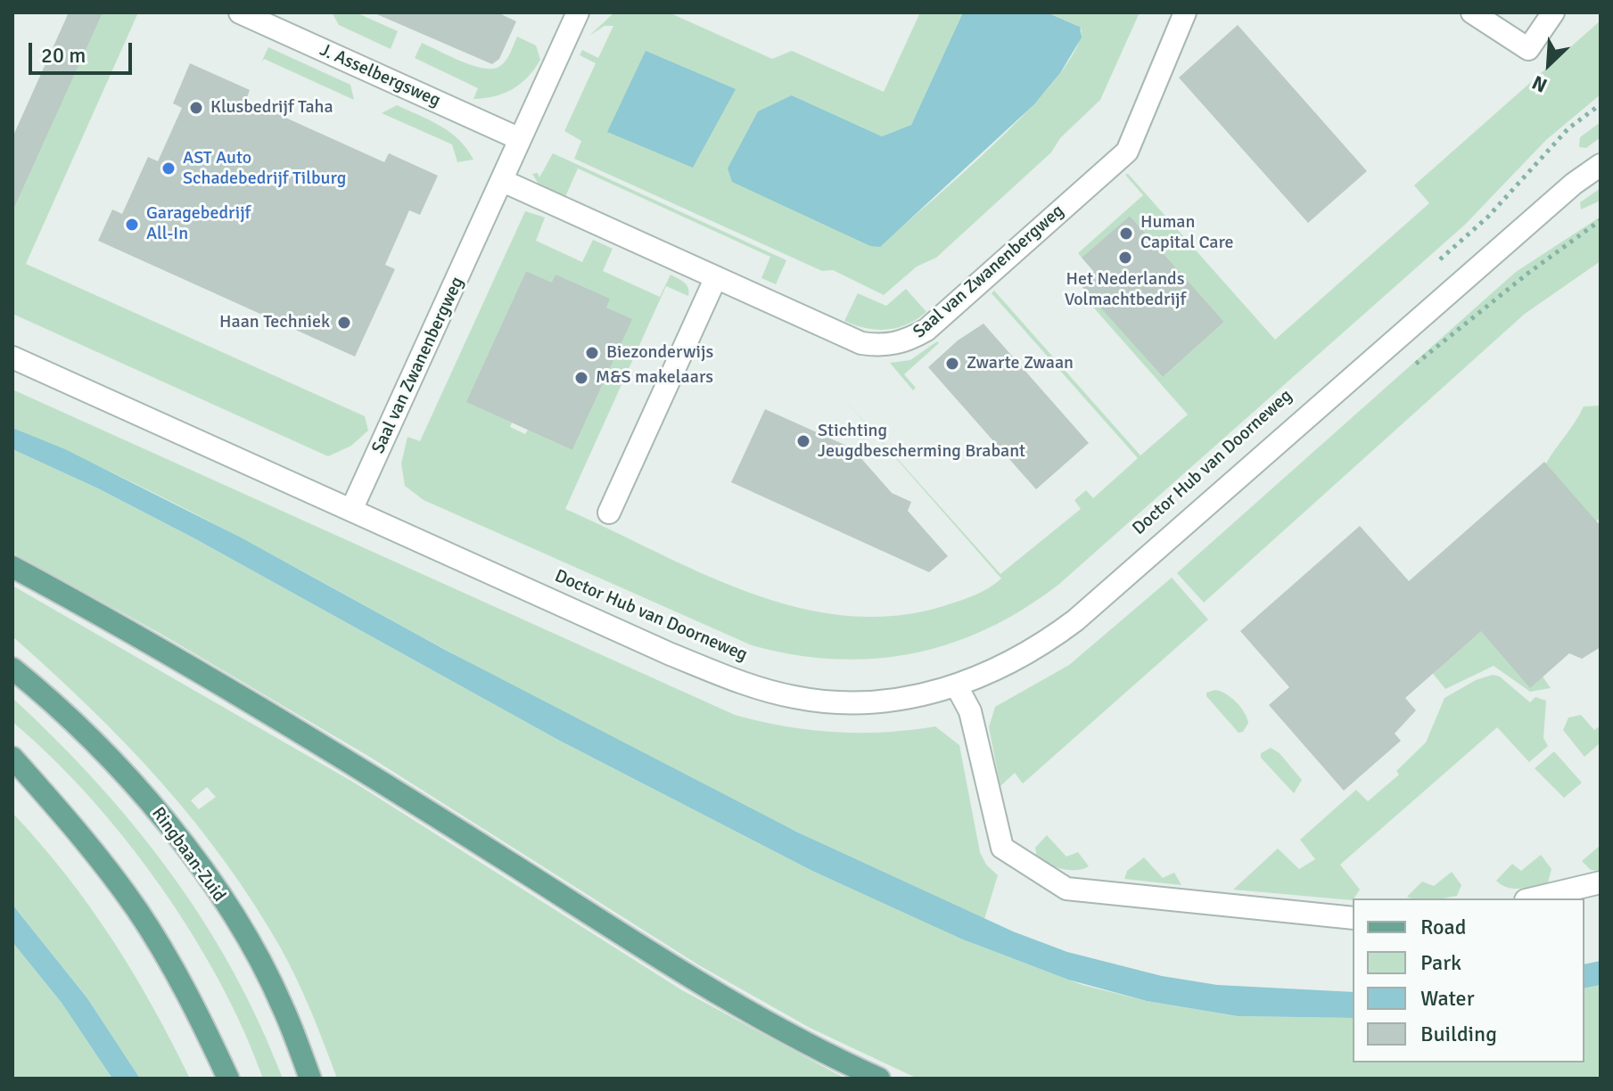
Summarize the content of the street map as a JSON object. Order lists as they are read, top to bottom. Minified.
{"streets":{"main road":["Ringbaan-Zuid"],"street":["J. Asselbergsweg","Saal van Zwanenbergweg","Doctor Hub van Doorneweg"]},"crossings":[["J. Asselbergsweg","Saal van Zwanenbergweg"],["Saal van Zwanenbergweg","Doctor Hub van Doorneweg"]],"places":["Klusbedrijf Taha","AST Auto Schadebedrijf Tilburg","Garagebedrijf All-In","Human Capital Care","Het Nederlands Volmachtbedrijf","Haan Techniek","Biezonderwijs","Zwarte Zwaan","M&S makelaars","Stichting Jeugdbescherming Brabant"],"legend":["Road","Park","Water","Building"],"scale_bar":"20 m","north":"bottom left"}
